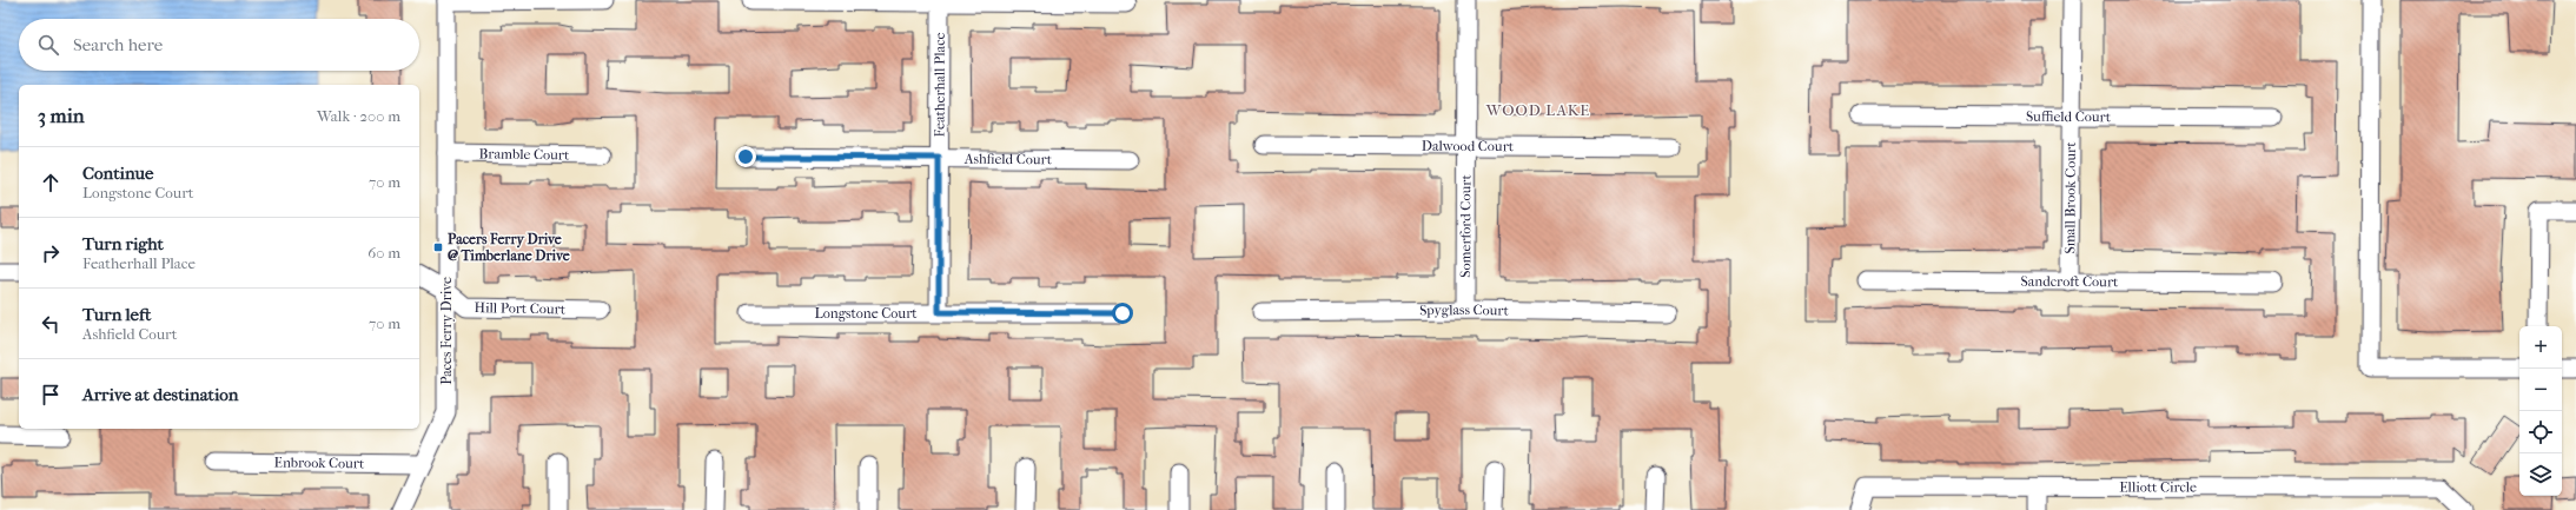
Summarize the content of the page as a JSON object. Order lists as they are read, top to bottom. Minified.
{"streets":{"street":["Featherhall Place","Suffield Court","Dalwood Court","Bramble Court","Ashfield Court","Small Brook Court","Somerford Court","Sandcroft Court","Hill Port Court","Spyglass Court","Longstone Court","Paces Ferry Drive","Enbrook Court","Elliott Circle"]},"crossings":[["Featherhall Place","Ashfield Court"],["Featherhall Place","Longstone Court"],["Suffield Court","Small Brook Court"],["Dalwood Court","Somerford Court"],["Bramble Court","Paces Ferry Drive"],["Small Brook Court","Sandcroft Court"],["Somerford Court","Spyglass Court"],["Hill Port Court","Paces Ferry Drive"],["Paces Ferry Drive","Enbrook Court"]],"districts":["WOOD LAKE"],"places":{"transit":["Pacers Ferry Drive @ Timberlane Drive"]},"page":{"search":"Search here","heading":["3 min","Walk · 200 m"],"list":[["Continue","Longstone Court","70 m"],["Turn right","Featherhall Place","60 m"],["Turn left","Ashfield Court","70 m"],"Arrive at destination"],"map_buttons":["+","−"]}}
